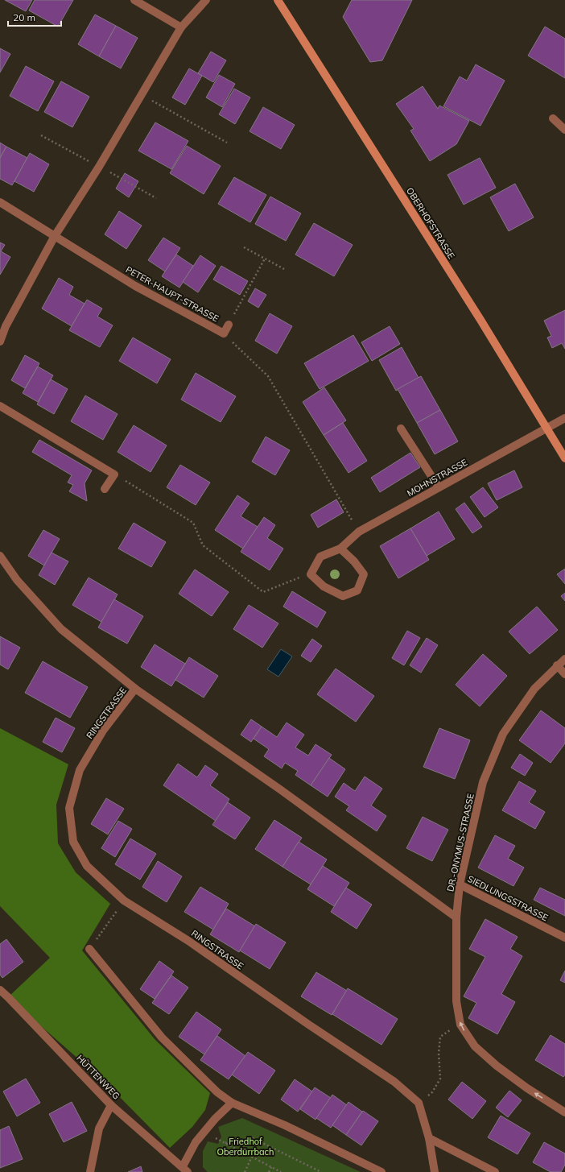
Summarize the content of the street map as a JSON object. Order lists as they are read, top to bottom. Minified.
{"streets":{"street":["OBERHOFSTRASSE","PETER-HAUPT-STRASSE","MOHNSTRASSE","RINGSTRASSE","DR.-ONYMUS-STRASSE","SIEDLUNGSSTRASSE","HÜTTENWEG"]},"crossings":[["OBERHOFSTRASSE","MOHNSTRASSE"],["RINGSTRASSE","DR.-ONYMUS-STRASSE"],["DR.-ONYMUS-STRASSE","SIEDLUNGSSTRASSE"]],"parks":["Friedhof Oberdürrbach"],"scale_bar":"20 m"}
